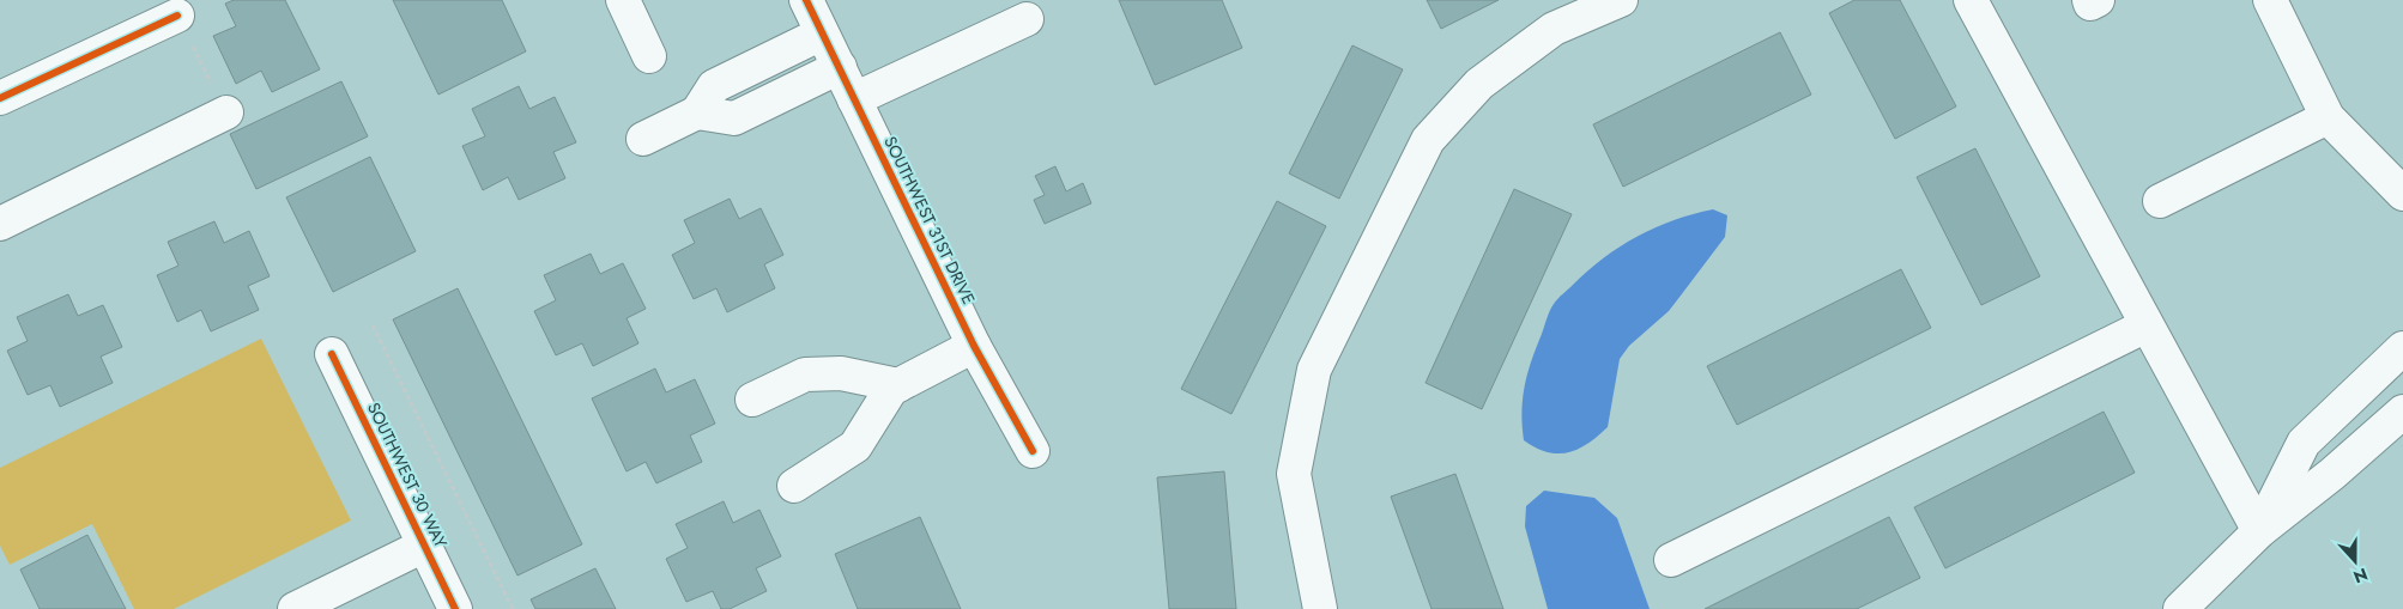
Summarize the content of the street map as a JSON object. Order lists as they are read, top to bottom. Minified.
{"streets":{"street":["SOUTHWEST 31ST DRIVE","SOUTHWEST 30 WAY"]},"north":"bottom"}
